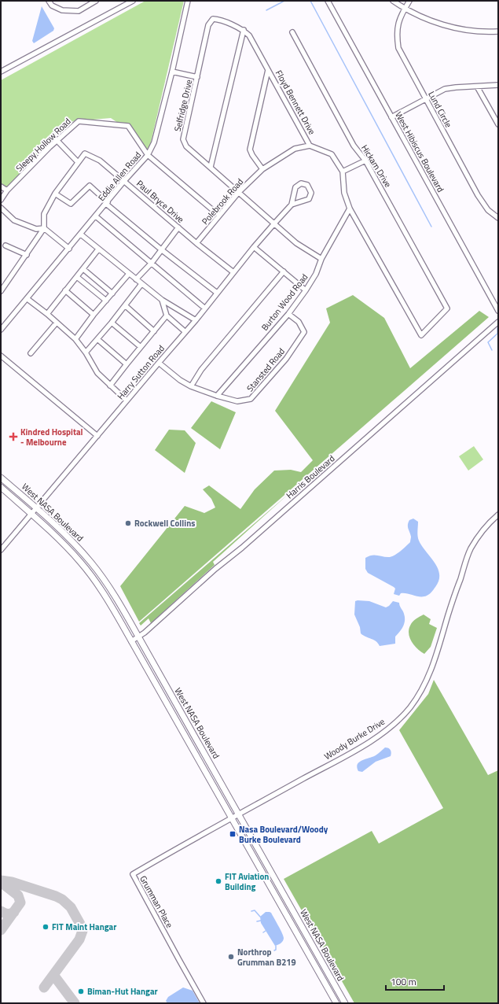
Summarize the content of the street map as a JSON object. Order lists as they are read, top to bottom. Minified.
{"streets":{"main road":["West NASA Boulevard"],"street":["Floyd Bennett Drive","Selfridge Drive","Lund Circle","Sleepy Hollow Road","West Hibiscus Boulevard","Hickam Drive","Eddie Allen Road","Paul Bryce Drive","Polebrook Road","Burton Wood Road","Stansted Road","Harry Sutton Road","Harris Boulevard","Woody Burke Drive","Grumman Place"]},"crossings":[["Floyd Bennett Drive","Selfridge Drive"],["Floyd Bennett Drive","Hickam Drive"],["Floyd Bennett Drive","Polebrook Road"],["Floyd Bennett Drive","Burton Wood Road"],["Selfridge Drive","Polebrook Road"],["Selfridge Drive","Burton Wood Road"],["Selfridge Drive","Harry Sutton Road"],["Sleepy Hollow Road","Eddie Allen Road"],["Sleepy Hollow Road","Polebrook Road"],["Eddie Allen Road","Paul Bryce Drive"],["Paul Bryce Drive","Polebrook Road"],["Paul Bryce Drive","Harry Sutton Road"],["Burton Wood Road","Stansted Road"],["Stansted Road","Harry Sutton Road"],["Harry Sutton Road","West NASA Boulevard"],["Harris Boulevard","West NASA Boulevard"],["West NASA Boulevard","Woody Burke Drive"],["West NASA Boulevard","Grumman Place"],["Woody Burke Drive","Grumman Place"]],"places":{"health":["Kindred Hospital - Melbourne"],"other":["Rockwell Collins","FIT Aviation Building","FIT Maint Hangar","Northrop Grumman B219","Biman-Hut Hangar"],"transit":["Nasa Boulevard/Woody Burke Boulevard"]},"scale_bar":"100 m"}
